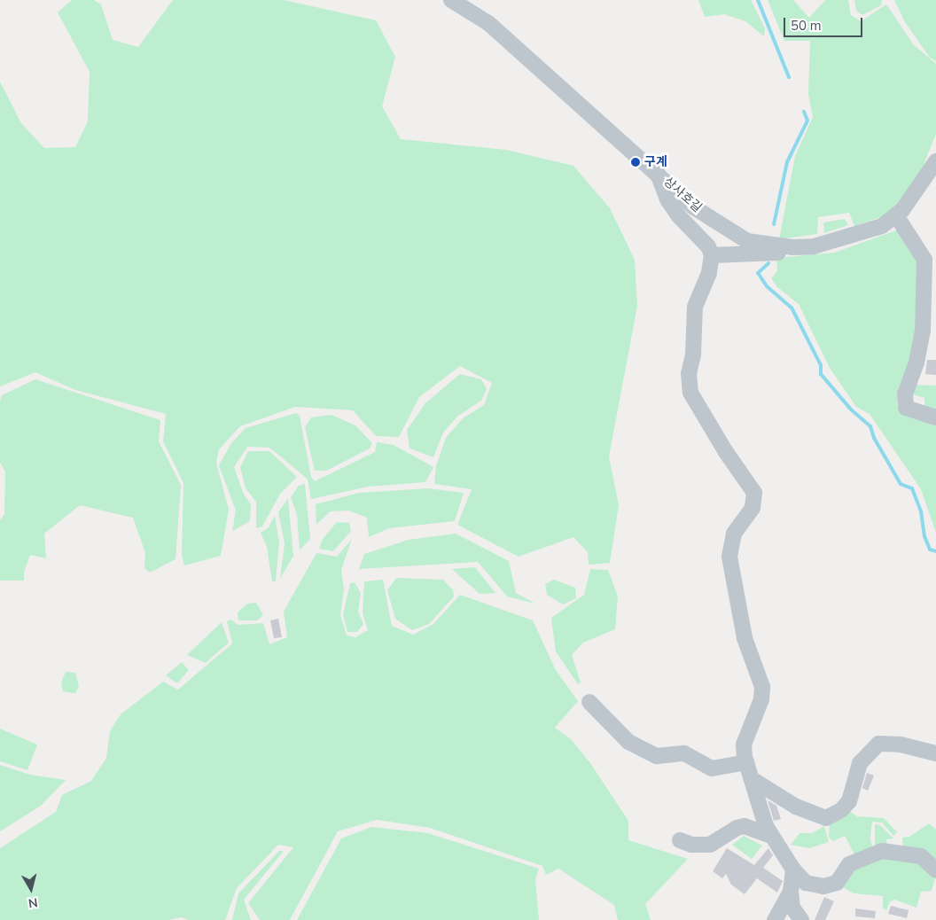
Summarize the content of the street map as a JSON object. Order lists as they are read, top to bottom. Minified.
{"streets":{"street":["상사호길"]},"places":["구계"],"scale_bar":"50 m","north":"bottom"}
